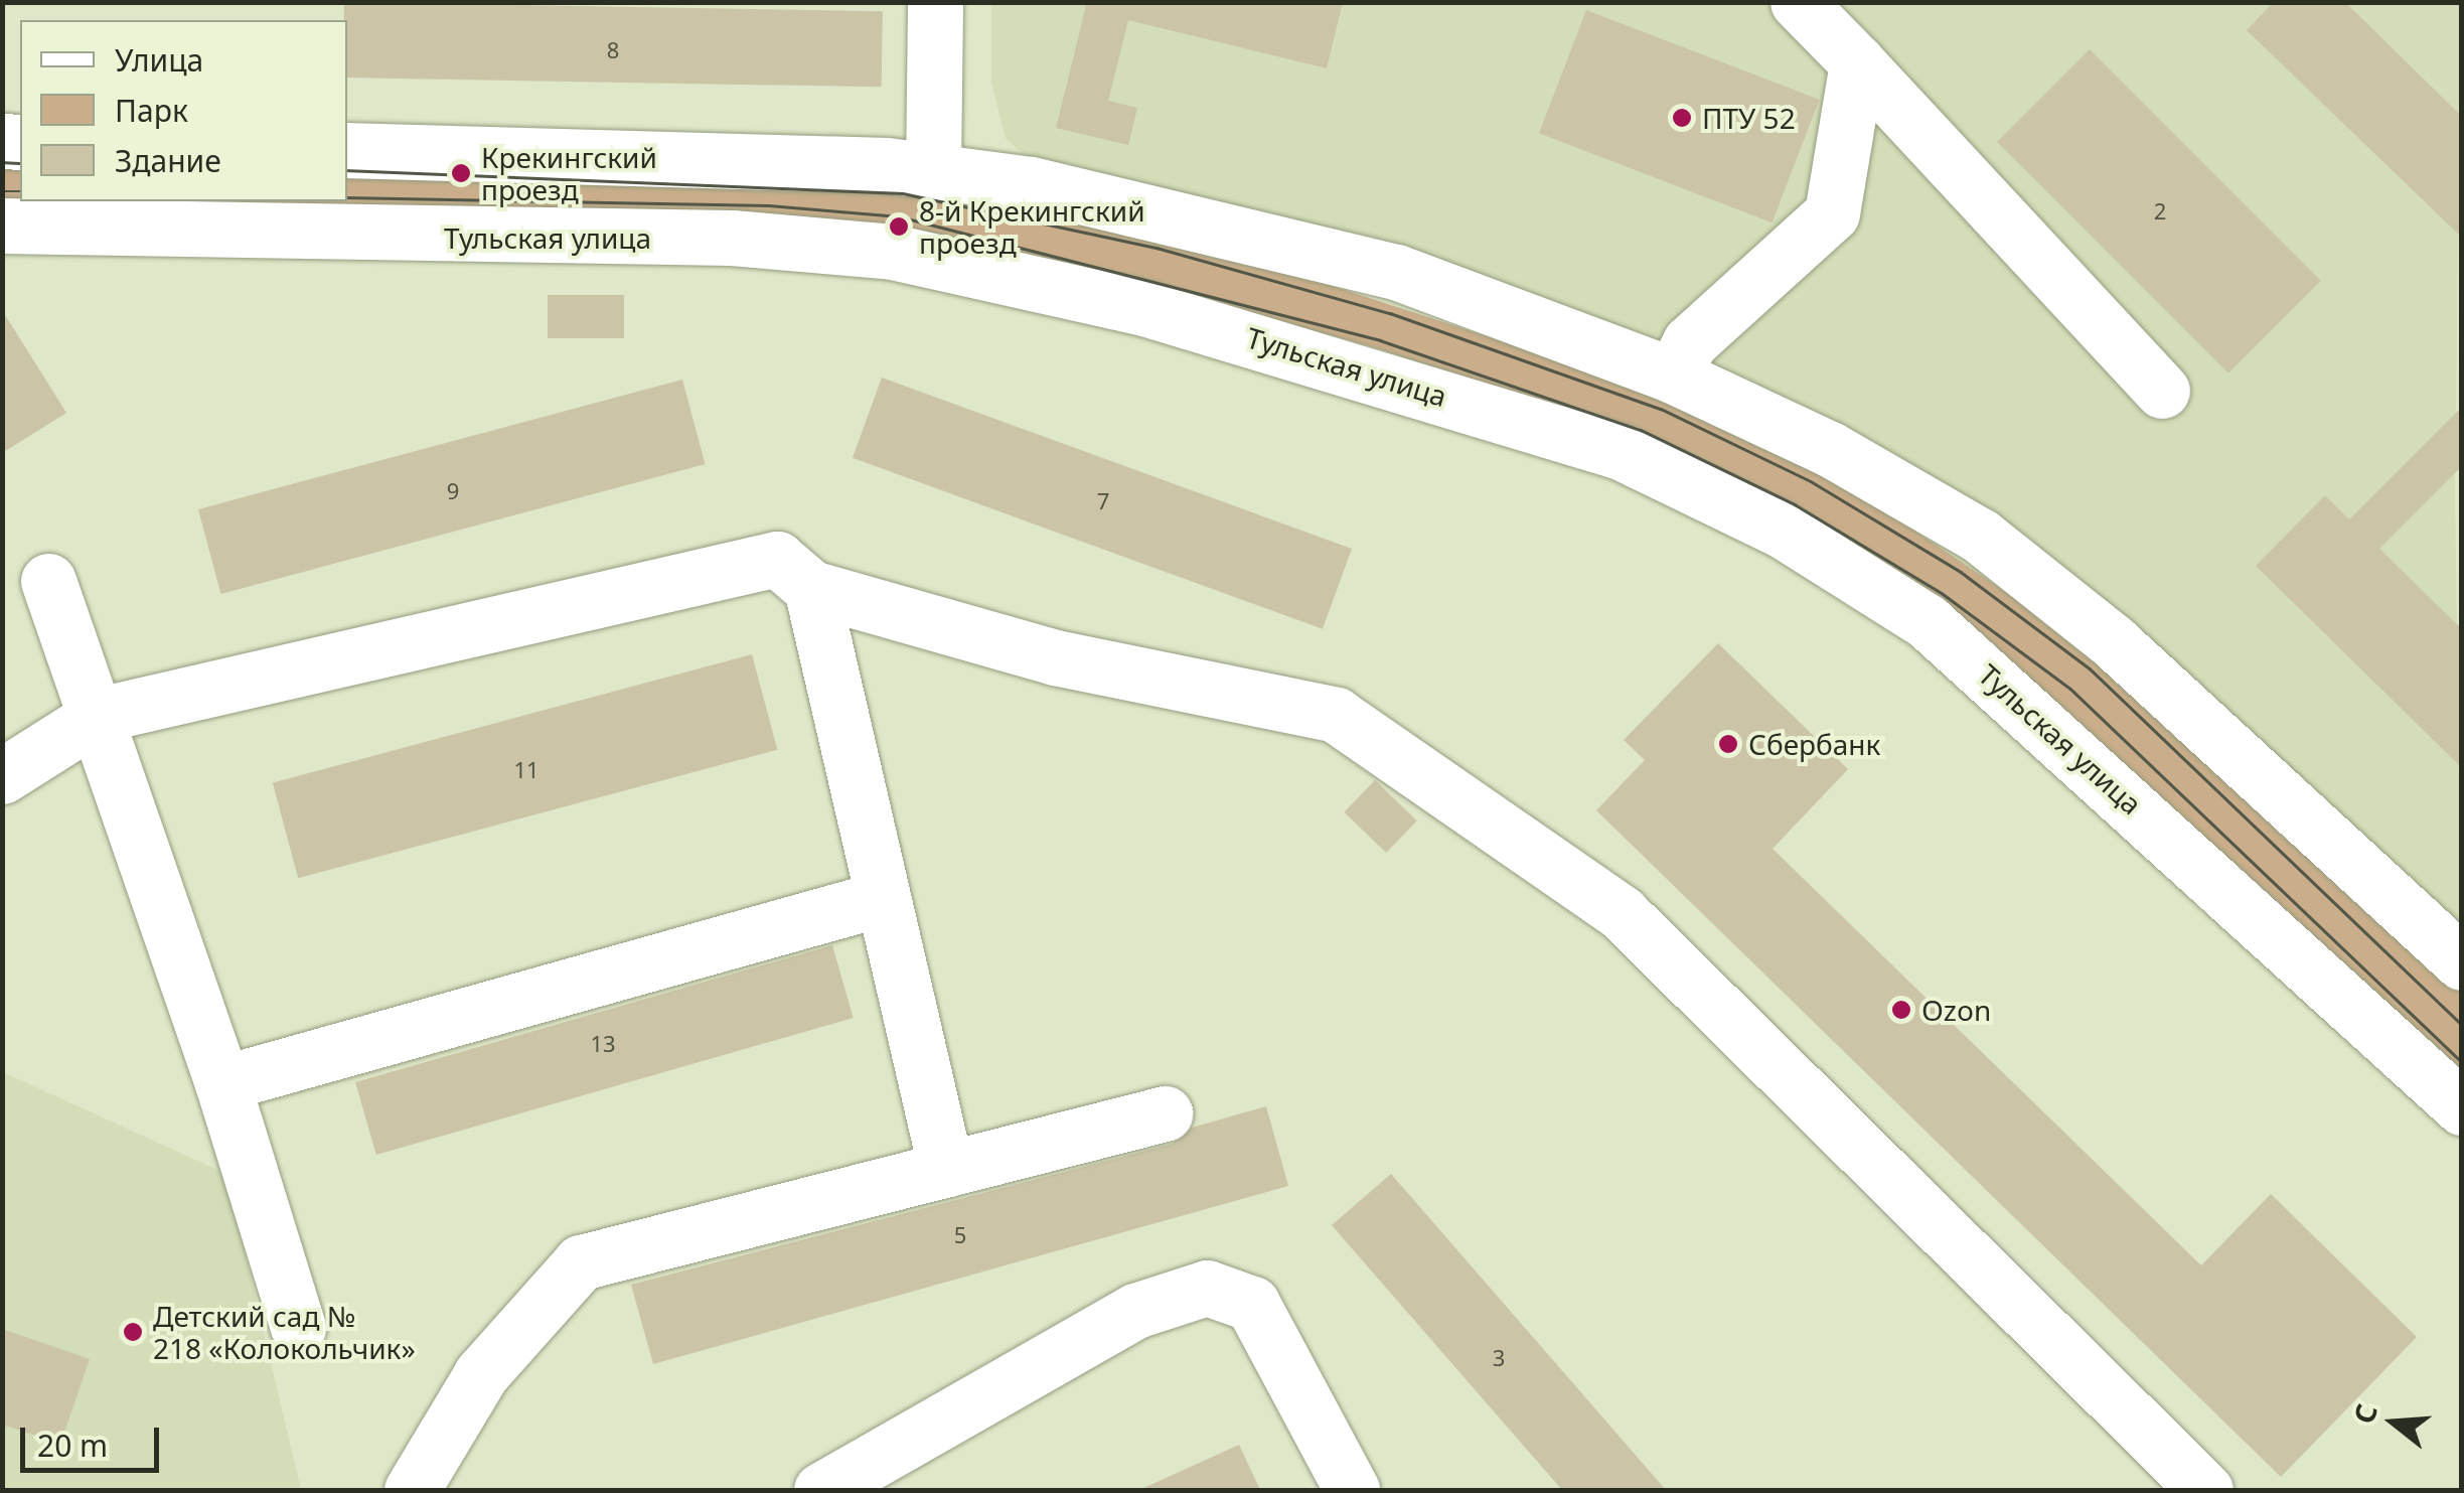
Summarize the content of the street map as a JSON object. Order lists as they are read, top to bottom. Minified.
{"streets":{"street":["Тульская улица"]},"places":["ПТУ 52","Крекингский проезд","8-й Крекингский проезд","Сбербанк","Ozon","Детский сад № 218 «Колокольчик»"],"house_numbers":["8","2","9","7","11","13","5","3"],"legend":["Улица","Парк","Здание"],"scale_bar":"20 m","north":"left"}
